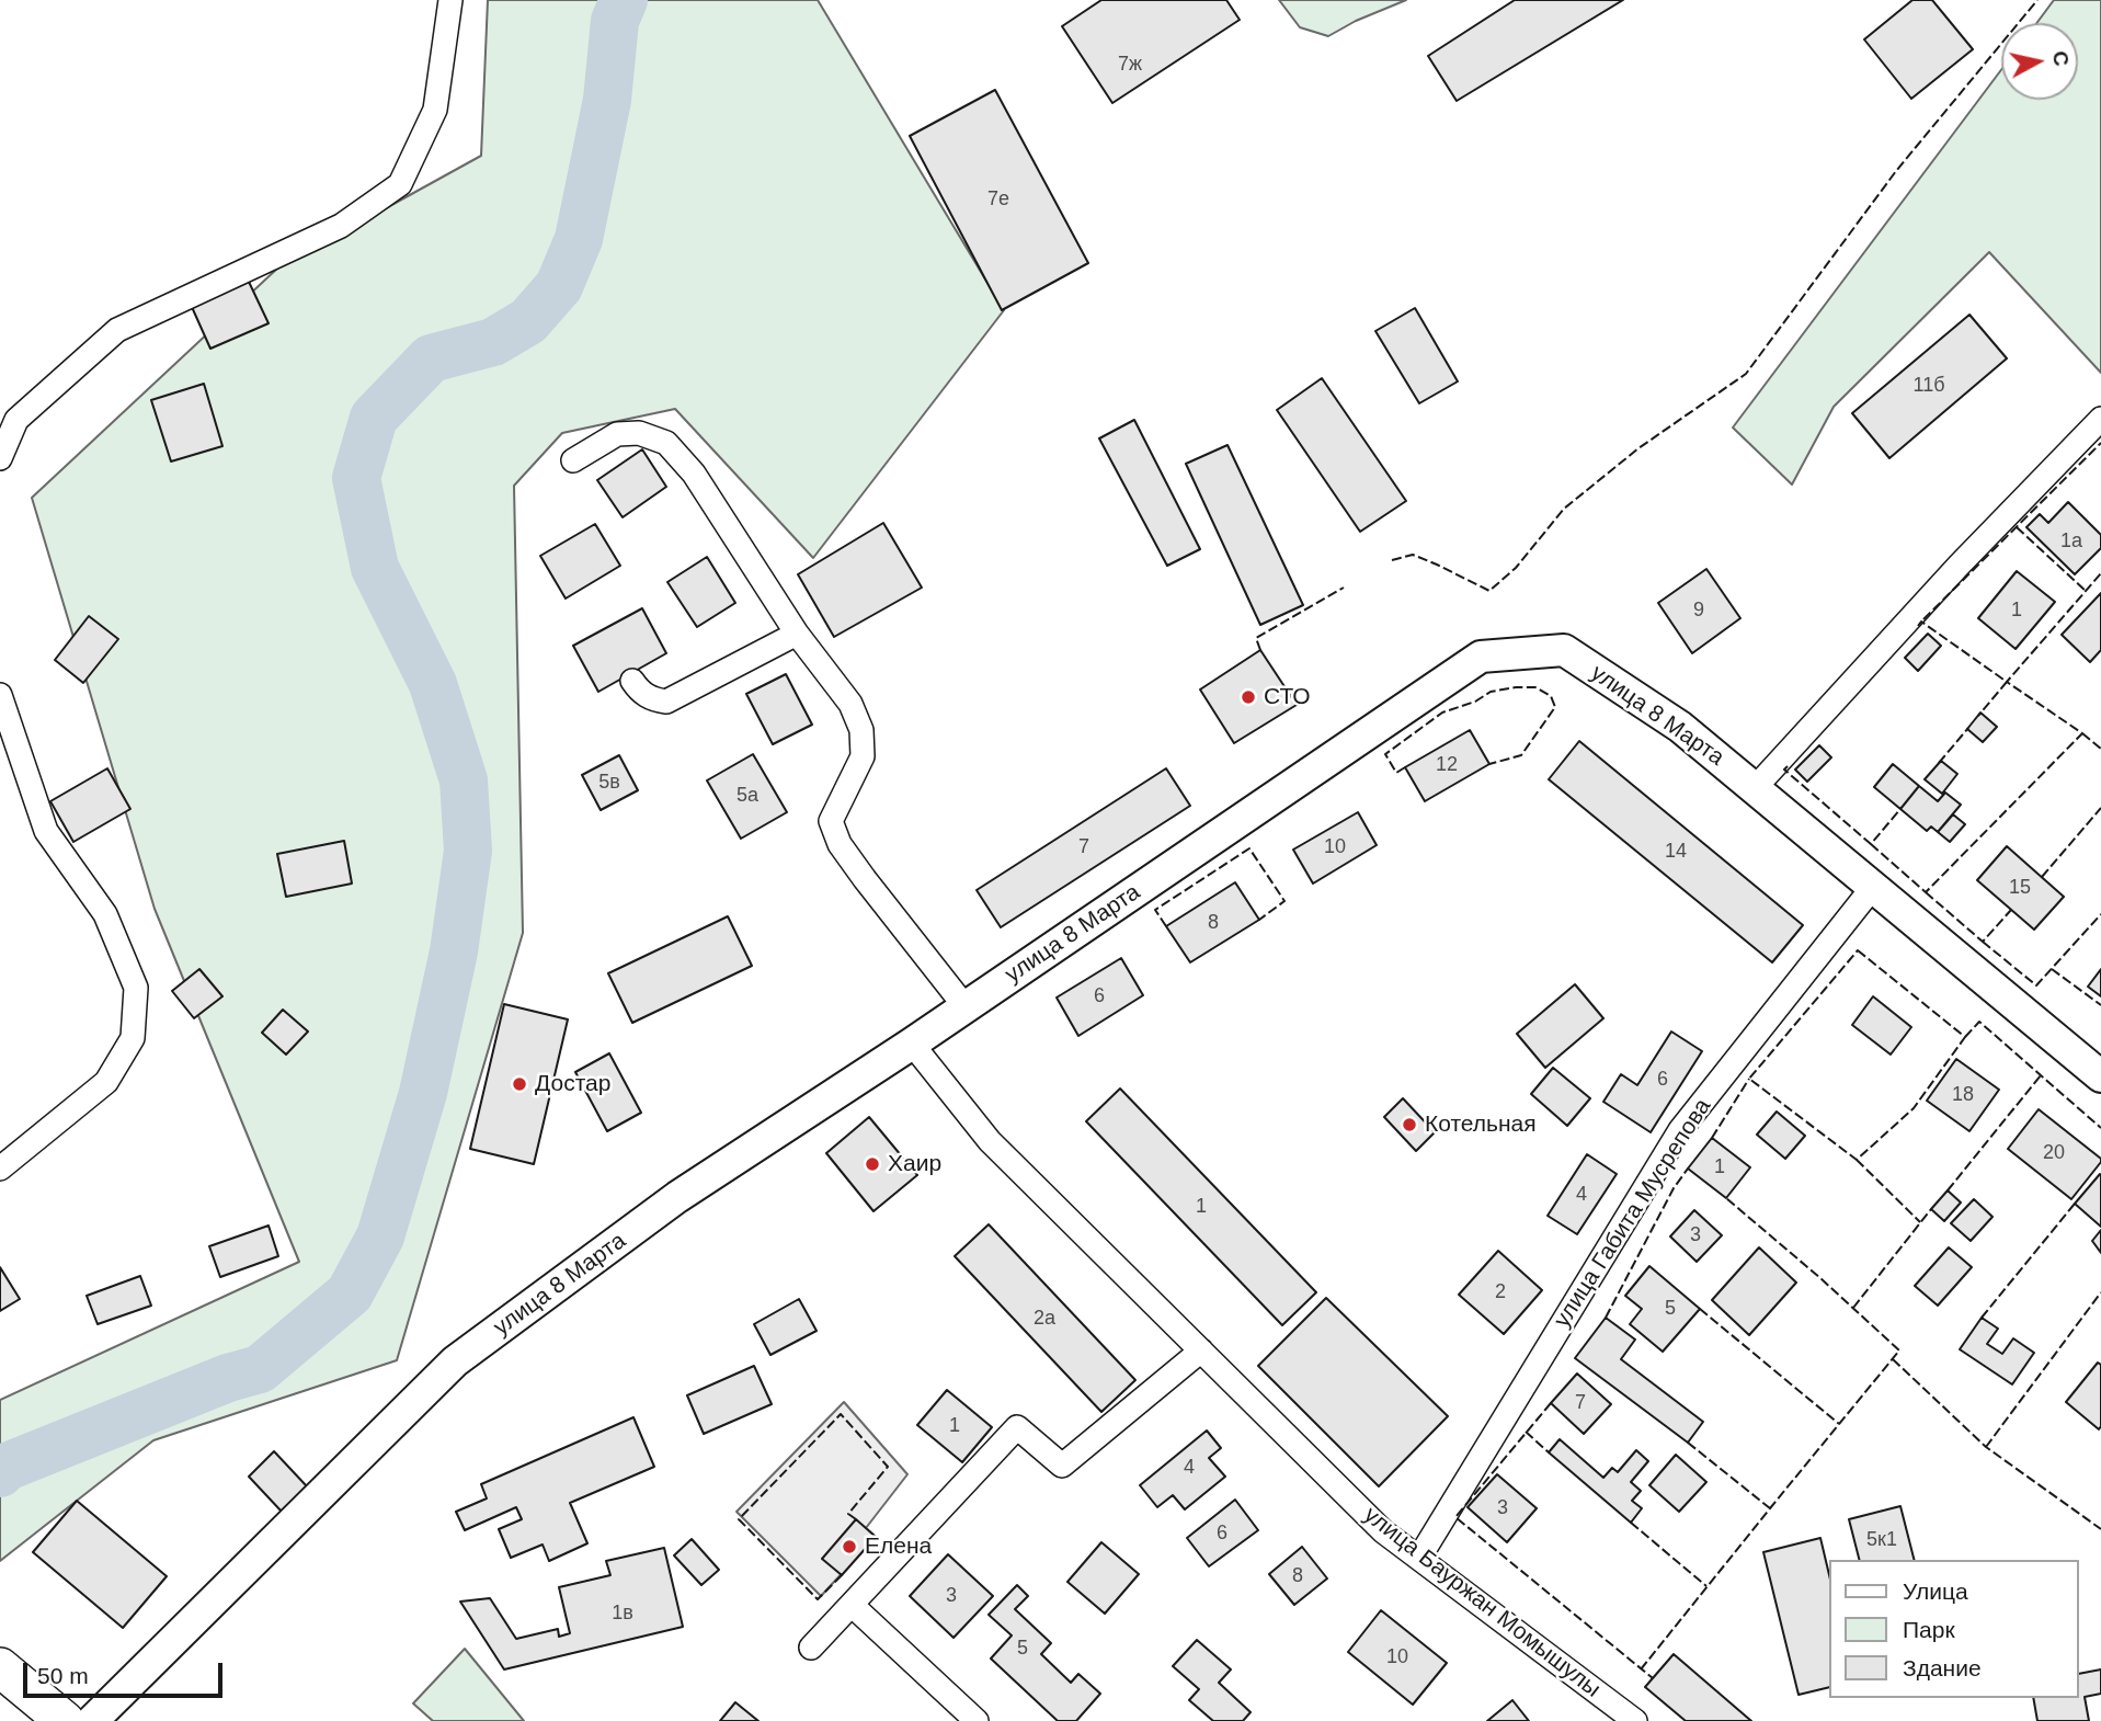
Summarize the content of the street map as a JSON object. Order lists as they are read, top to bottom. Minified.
{"streets":{"street":["улица 8 Марта","улица Габита Мусрепова","улица Бауржан Момышулы"]},"crossings":[["улица 8 Марта","улица Габита Мусрепова"],["улица 8 Марта","улица Бауржан Момышулы"],["улица Габита Мусрепова","улица Бауржан Момышулы"]],"places":["СТО","Достар","Котельная","Хаир","Елена"],"house_numbers":["7ж","7е","11б","1а","9","1","12","5в","5а","7","10","14","15","8","6","6","18","20","1","4","1","3","2","5","2а","7","1","4","3","6","5к1","8","3","1в","5","10"],"legend":["Улица","Парк","Здание"],"scale_bar":"50 m","north":"right"}
